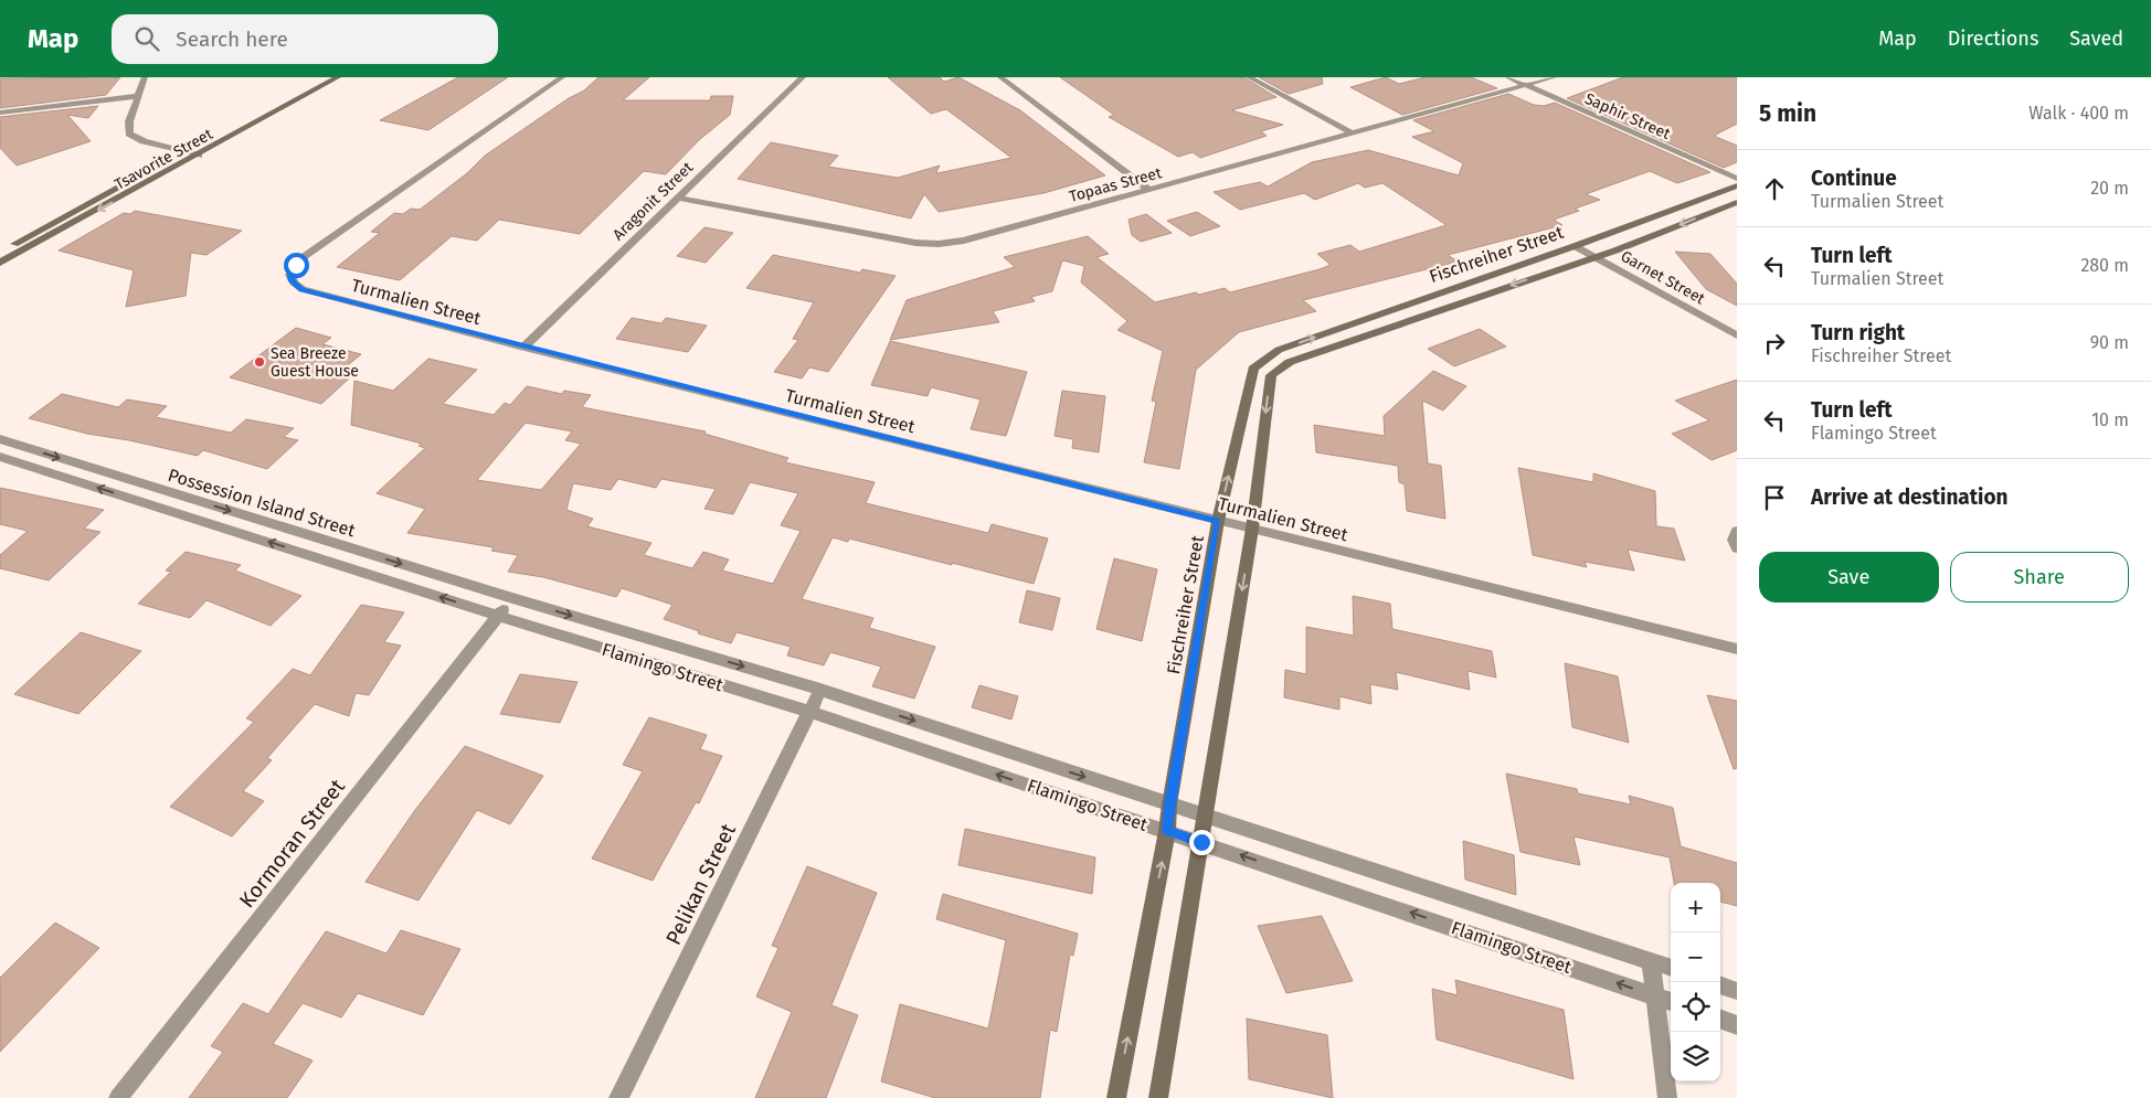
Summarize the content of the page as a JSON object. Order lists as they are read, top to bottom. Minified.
{"streets":{"street":["Saphir Street","Tsavorite Street","Topaas Street","Aragonit Street","Fischreiher Street","Garnet Street","Turmalien Street","Possession Island Street","Flamingo Street","Kormoran Street","Pelikan Street"]},"crossings":[["Saphir Street","Topaas Street"],["Topaas Street","Aragonit Street"],["Aragonit Street","Turmalien Street"],["Fischreiher Street","Garnet Street"],["Fischreiher Street","Turmalien Street"],["Fischreiher Street","Flamingo Street"],["Possession Island Street","Flamingo Street"],["Possession Island Street","Kormoran Street"],["Flamingo Street","Kormoran Street"],["Flamingo Street","Pelikan Street"]],"places":["Sea Breeze Guest House"],"page":{"header":"Map","search":"Search here","nav":["Map","Directions","Saved"],"heading":["5 min","Walk · 400 m"],"list":[["Continue","Turmalien Street","20 m"],["Turn left","Turmalien Street","280 m"],["Turn right","Fischreiher Street","90 m"],["Turn left","Flamingo Street","10 m"],"Arrive at destination"],"buttons":["Save","Share"],"map_buttons":["+","−"]}}
